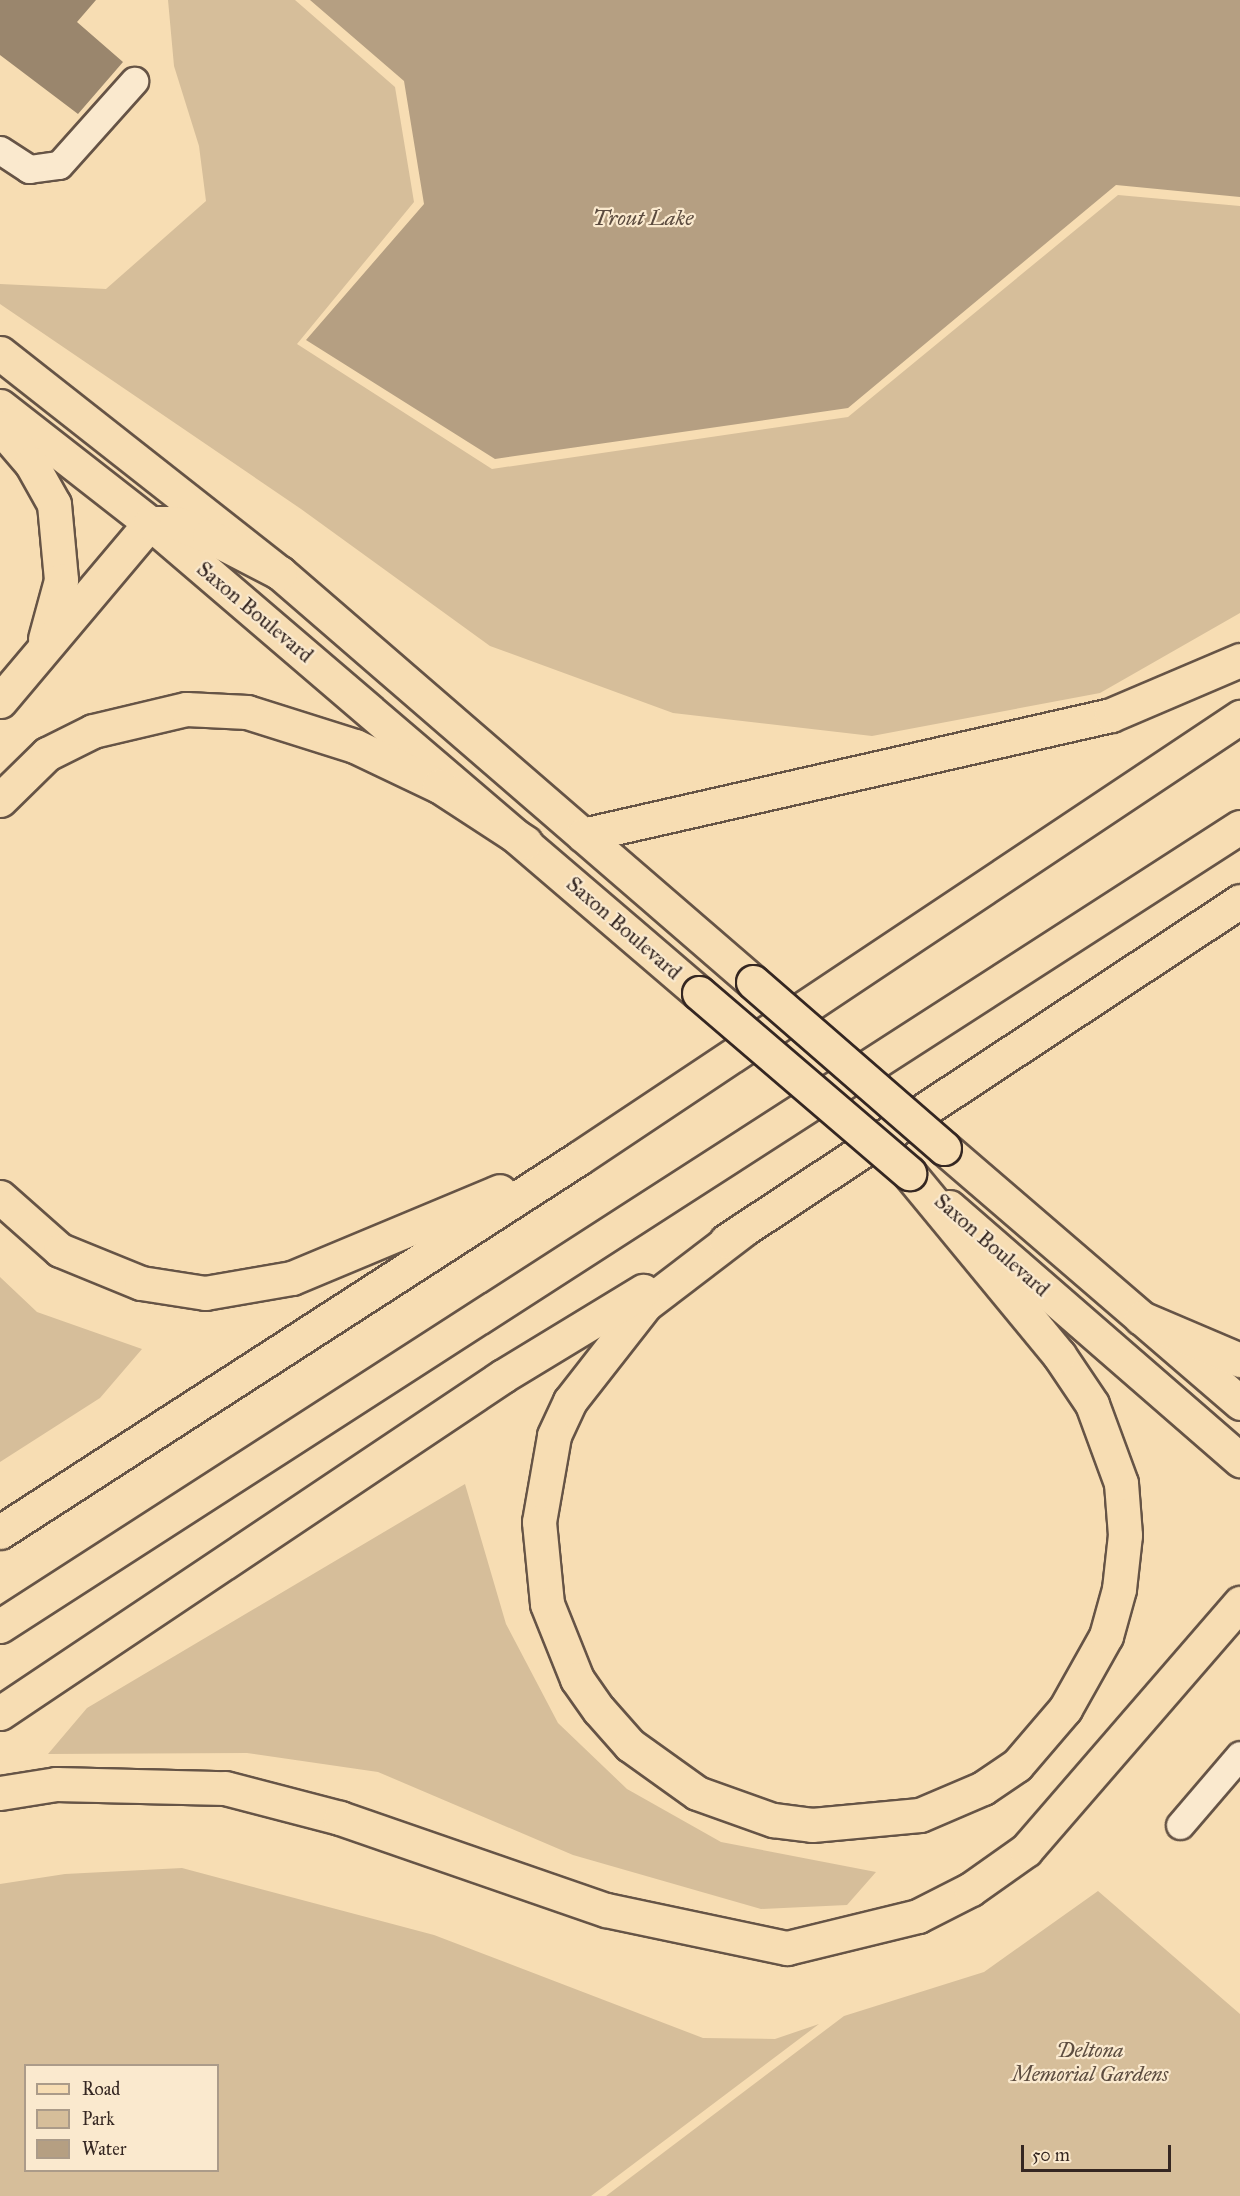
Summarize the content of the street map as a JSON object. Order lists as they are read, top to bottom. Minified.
{"streets":{"main road":["Saxon Boulevard"]},"water":["Trout Lake"],"parks":["Deltona Memorial Gardens"],"legend":["Road","Park","Water"],"scale_bar":"50 m"}
